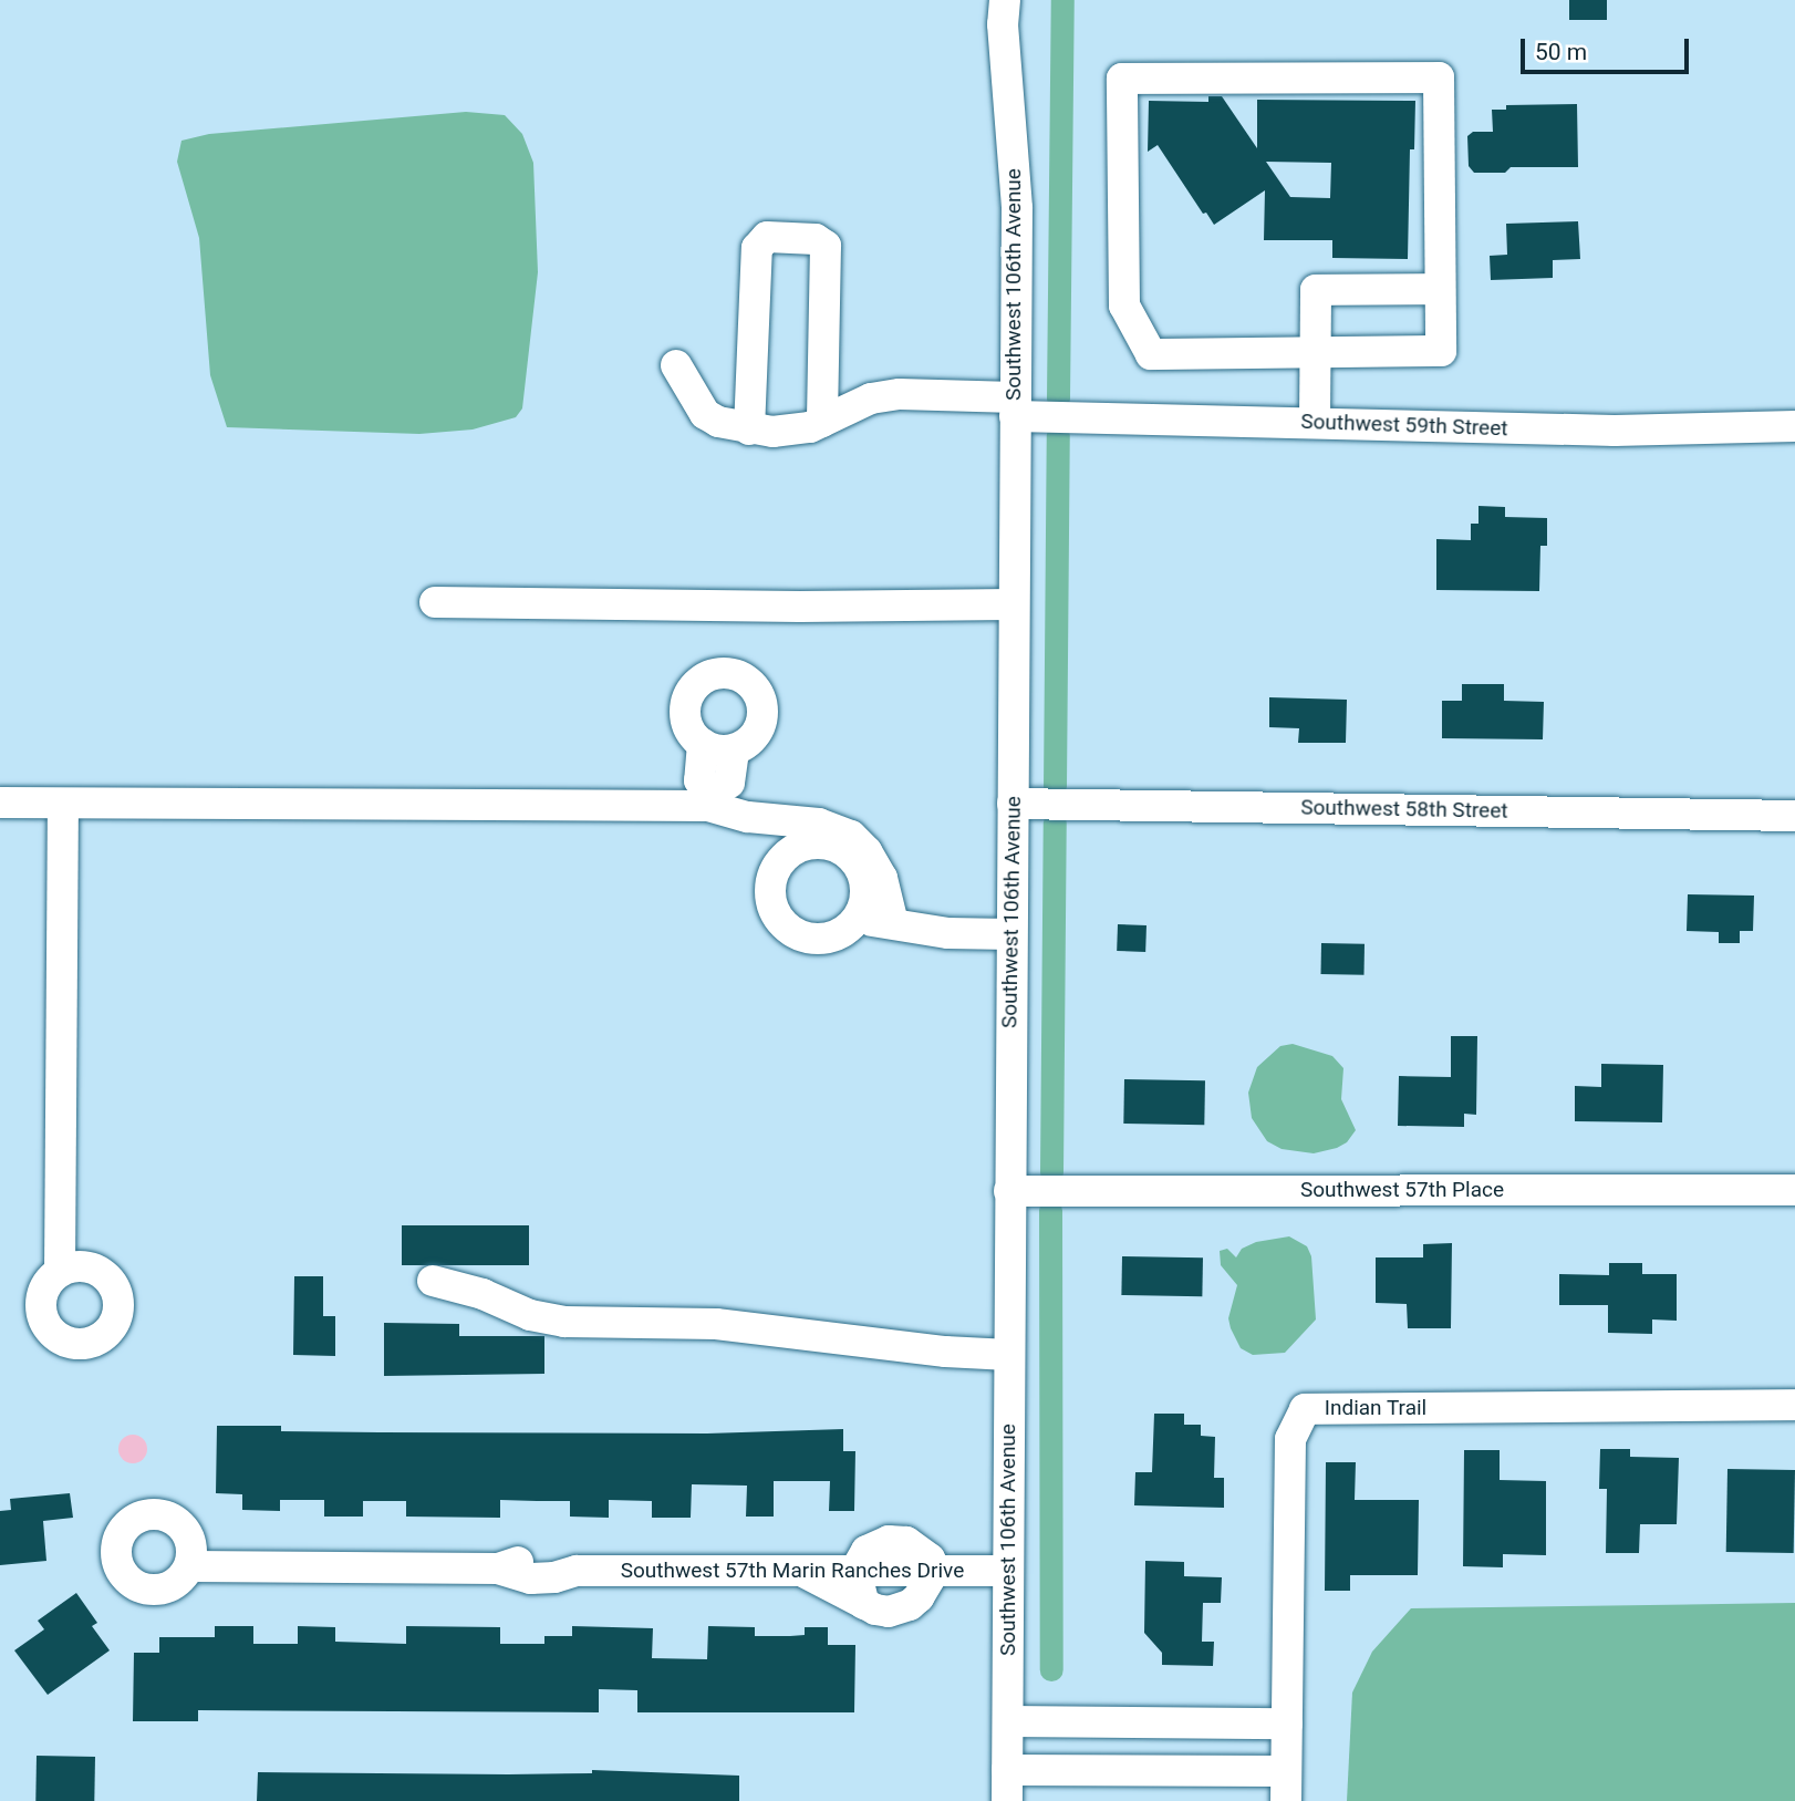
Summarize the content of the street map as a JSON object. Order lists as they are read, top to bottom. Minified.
{"streets":{"street":["Southwest 106th Avenue","Southwest 59th Street","Southwest 58th Street","Southwest 57th Place","Indian Trail","Southwest 57th Marin Ranches Drive"]},"crossings":[["Southwest 106th Avenue","Southwest 59th Street"],["Southwest 106th Avenue","Southwest 58th Street"],["Southwest 106th Avenue","Southwest 57th Place"],["Southwest 106th Avenue","Southwest 57th Marin Ranches Drive"]],"scale_bar":"50 m"}
